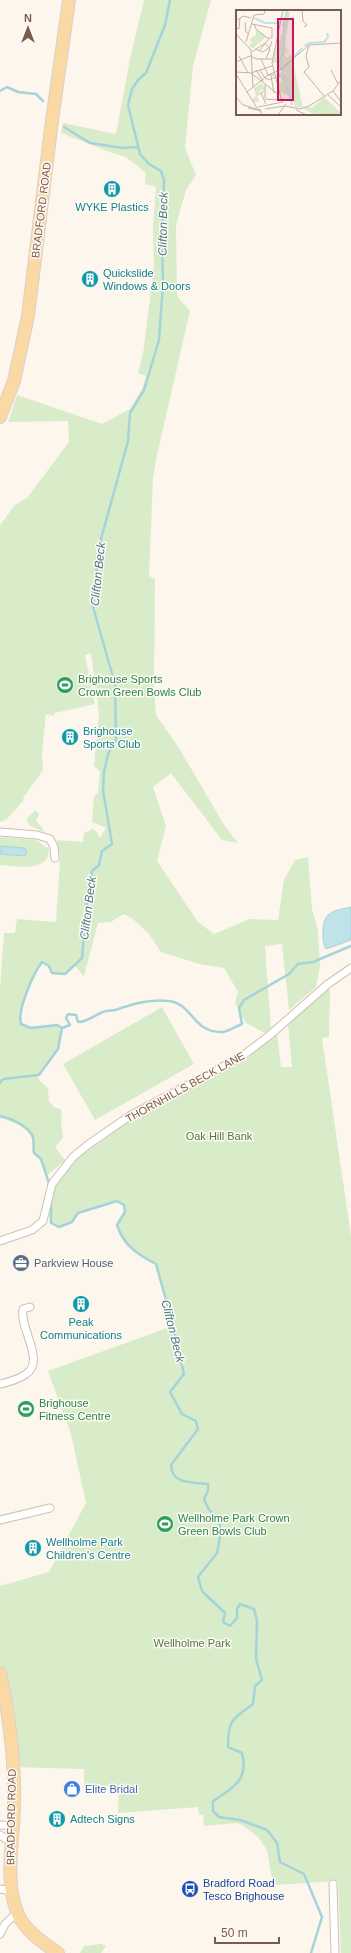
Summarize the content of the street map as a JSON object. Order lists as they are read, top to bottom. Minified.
{"streets":{"main road":["BRADFORD ROAD"],"street":["THORNHILLS BECK LANE"]},"water":["Clifton Beck"],"parks":["Oak Hill Bank","Wellholme Park"],"places":{"building":["WYKE Plastics","Quickslide Windows & Doors","Brighouse Sports Club","Peak Communications","Wellholme Park Children's Centre","Adtech Signs"],"sports":["Brighouse Sports Crown Green Bowls Club","Brighouse Fitness Centre","Wellholme Park Crown Green Bowls Club"],"office":["Parkview House"],"shop":["Elite Bridal"],"bus stop":["Bradford Road Tesco Brighouse"]},"scale_bar":"50 m","north":"top"}
